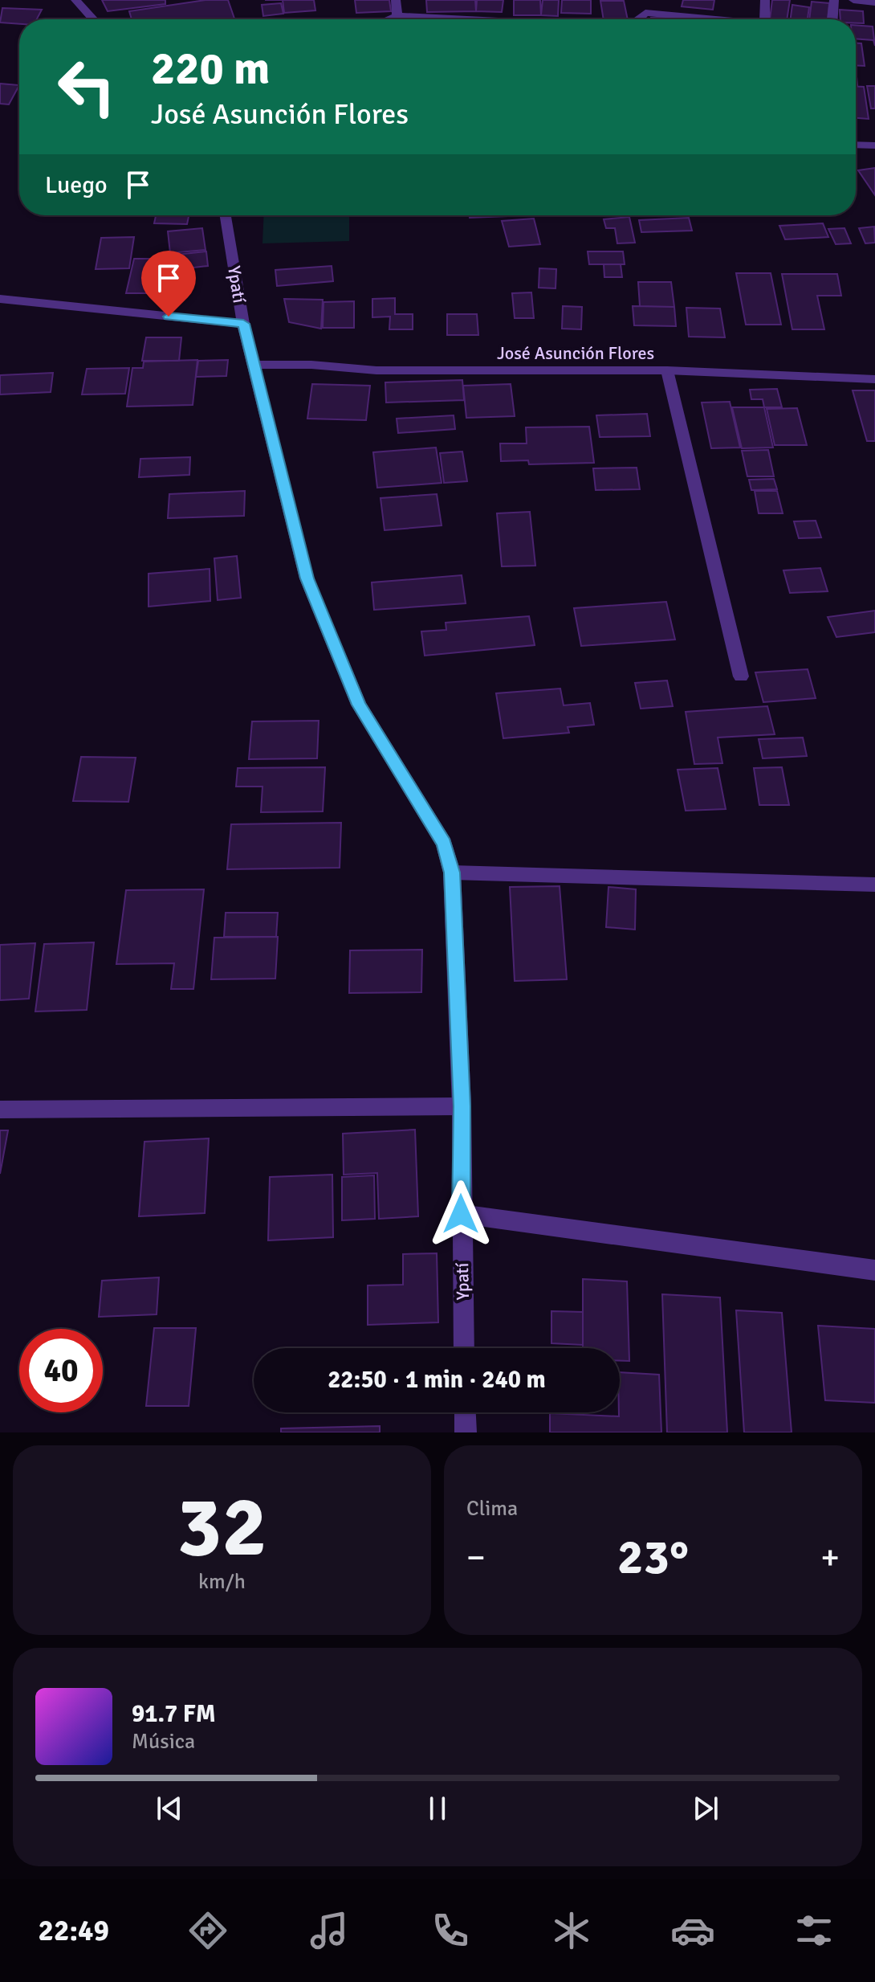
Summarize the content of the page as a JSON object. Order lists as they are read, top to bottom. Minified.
{"streets":{"street":["Ypatí","José Asunción Flores"]},"crossings":[["Ypatí","José Asunción Flores"]],"page":{"turn":["220 m","José Asunción Flores"],"then":"Luego","limit":"40","trip":"22:50 · 1 min · 240 m","tile":[["32","km/h"],"Clima"],"heat":["−","23°","+"],"song":["91.7 FM","Música"],"tabs":"22:49"}}
